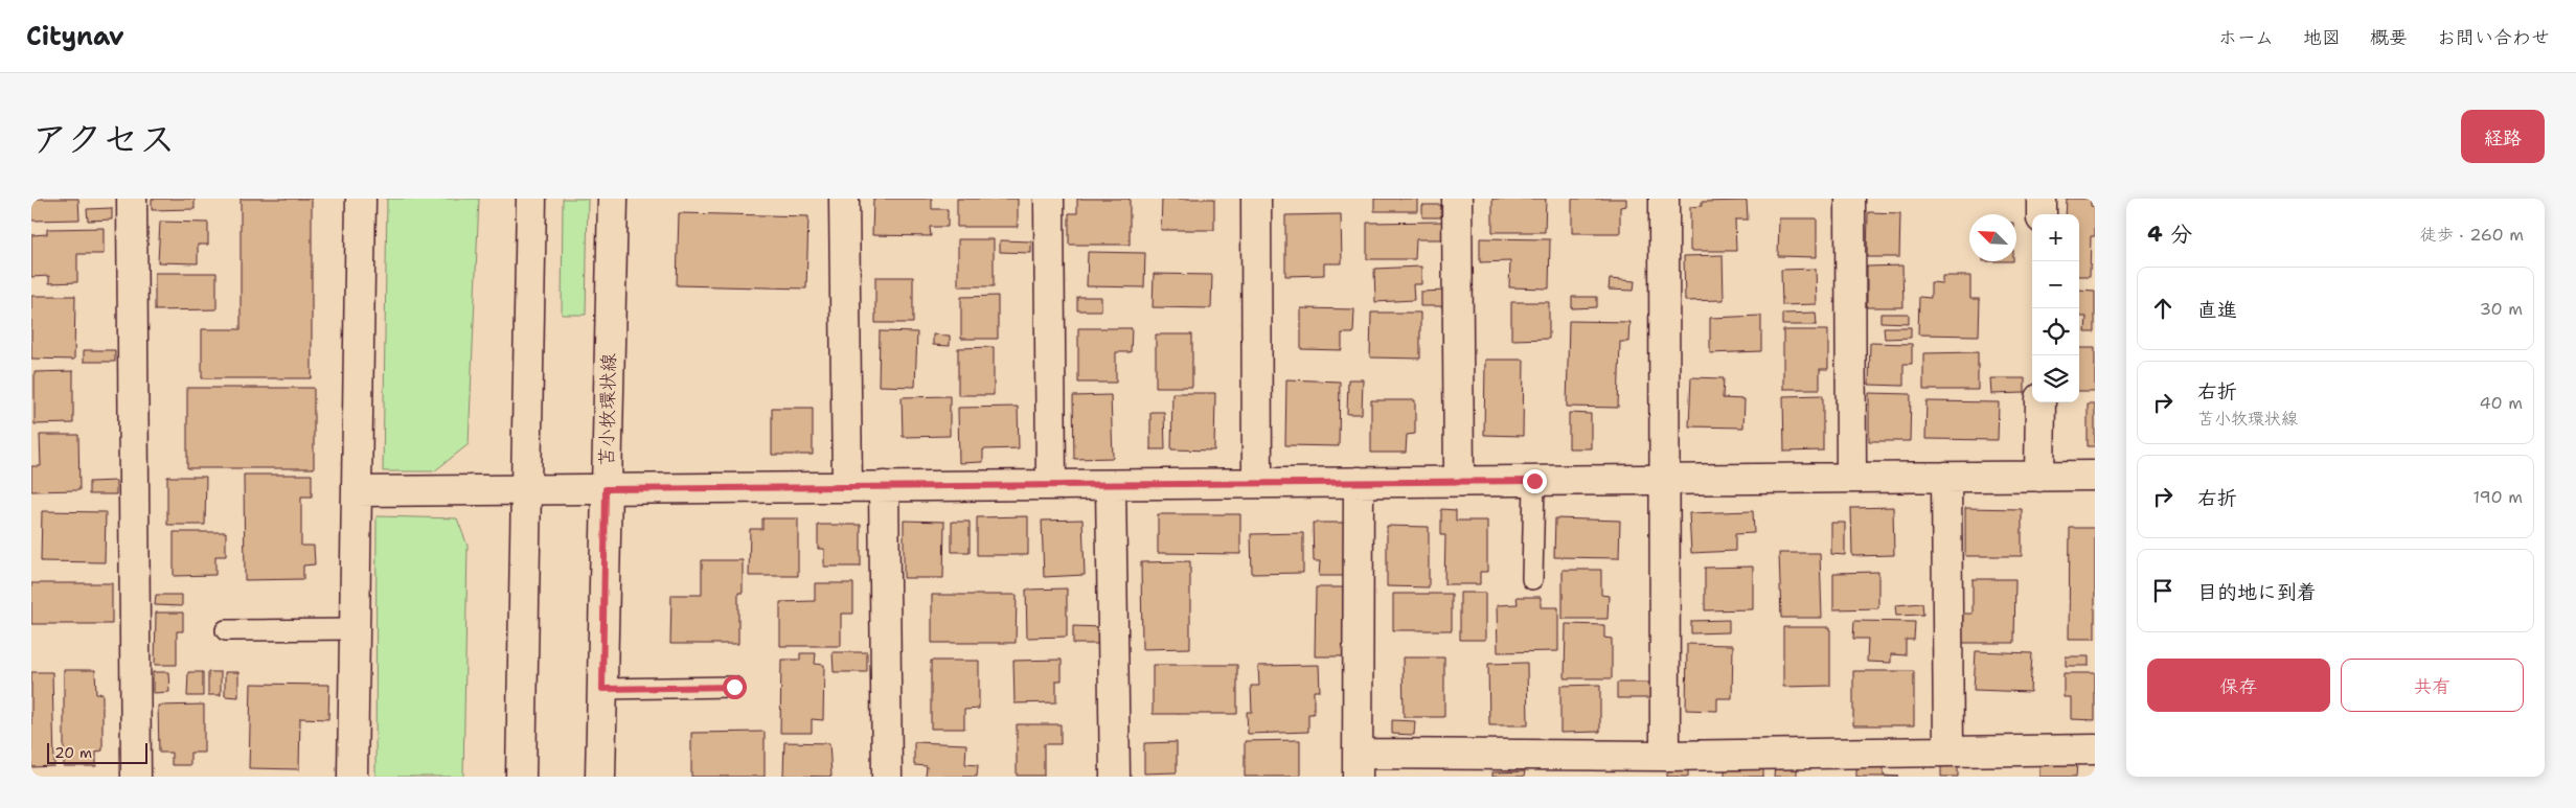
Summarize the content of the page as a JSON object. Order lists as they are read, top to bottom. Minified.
{"streets":{"street":["苫小牧環状線"]},"scale_bar":"20 m","north":"top left","page":{"header":"Citynav","nav":["ホーム","地図","概要","お問い合わせ"],"title":"アクセス","buttons":["経路",["保存","共有"]],"heading":["4 分","徒歩 · 260 m"],"map_buttons":["+","−"],"list":[["直進","30 m"],["右折","苫小牧環状線","40 m"],["右折","190 m"],"目的地に到着"],"scale":"20 m"}}
